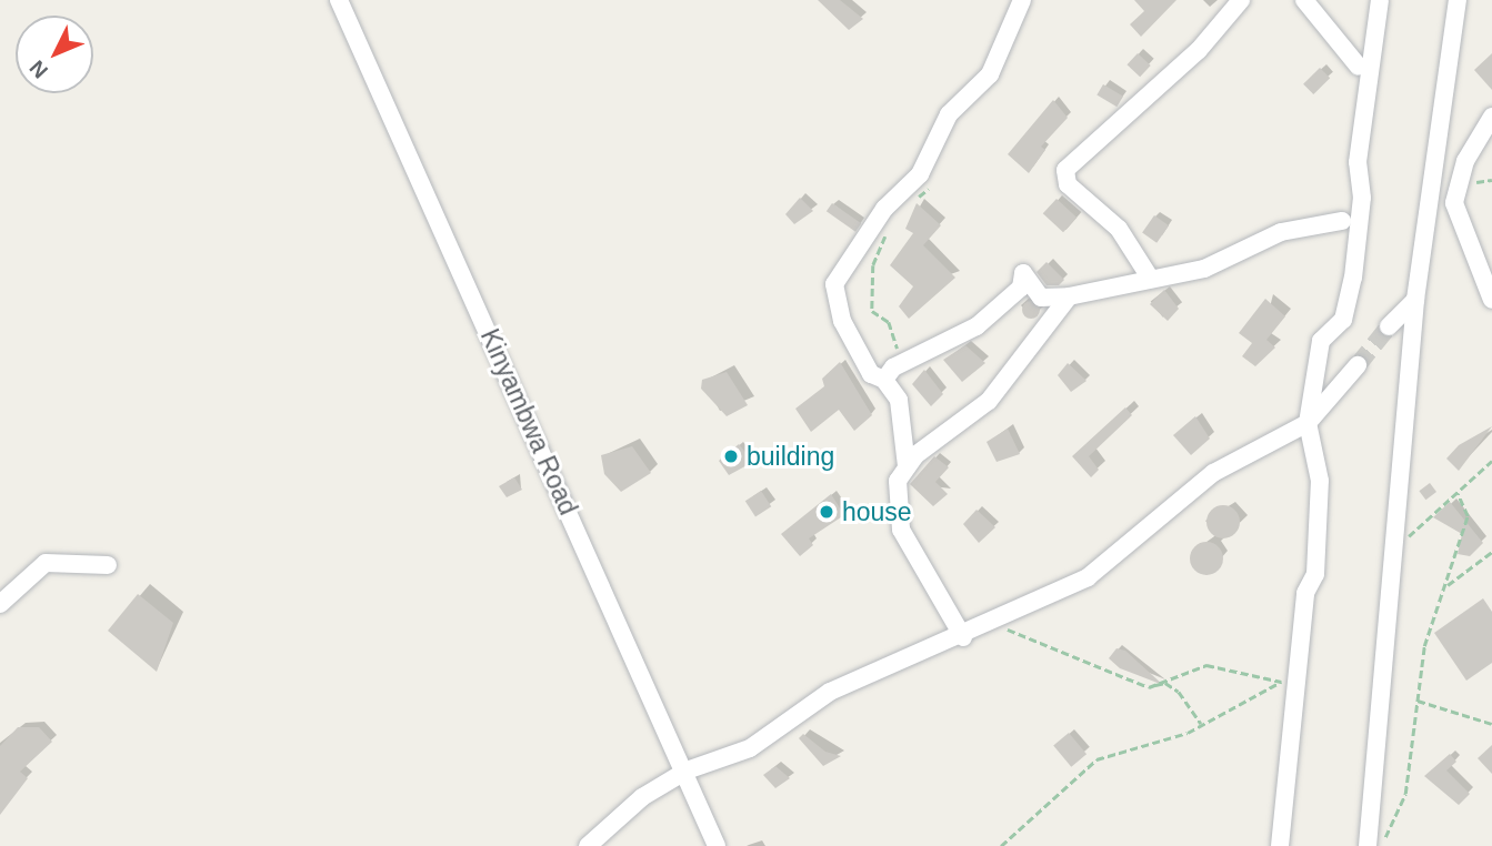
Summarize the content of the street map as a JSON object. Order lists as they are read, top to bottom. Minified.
{"streets":{"street":["Kinyambwa Road"]},"places":["building","house"],"north":"bottom left"}
